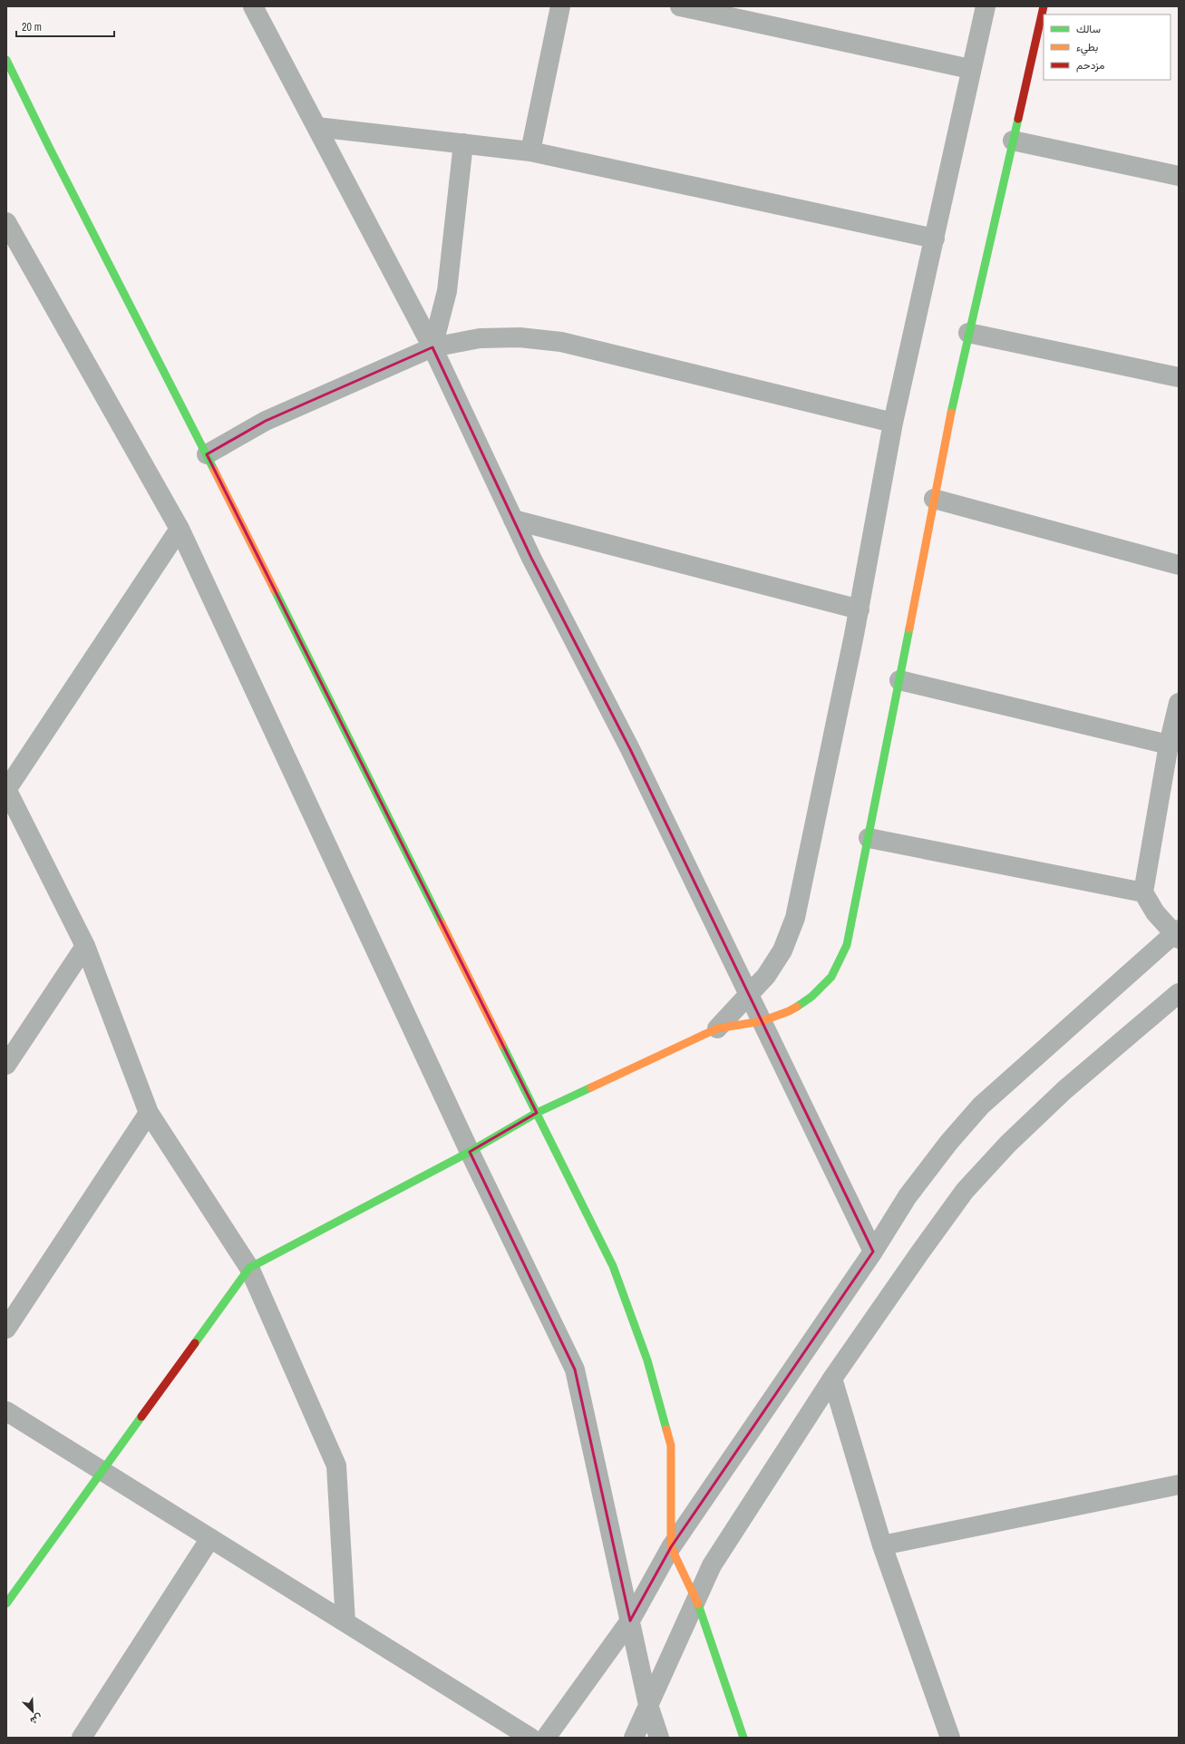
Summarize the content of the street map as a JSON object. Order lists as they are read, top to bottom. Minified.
{"legend":["سالك","بطيء","مزدحم"],"scale_bar":"20 m","north":"bottom right"}
